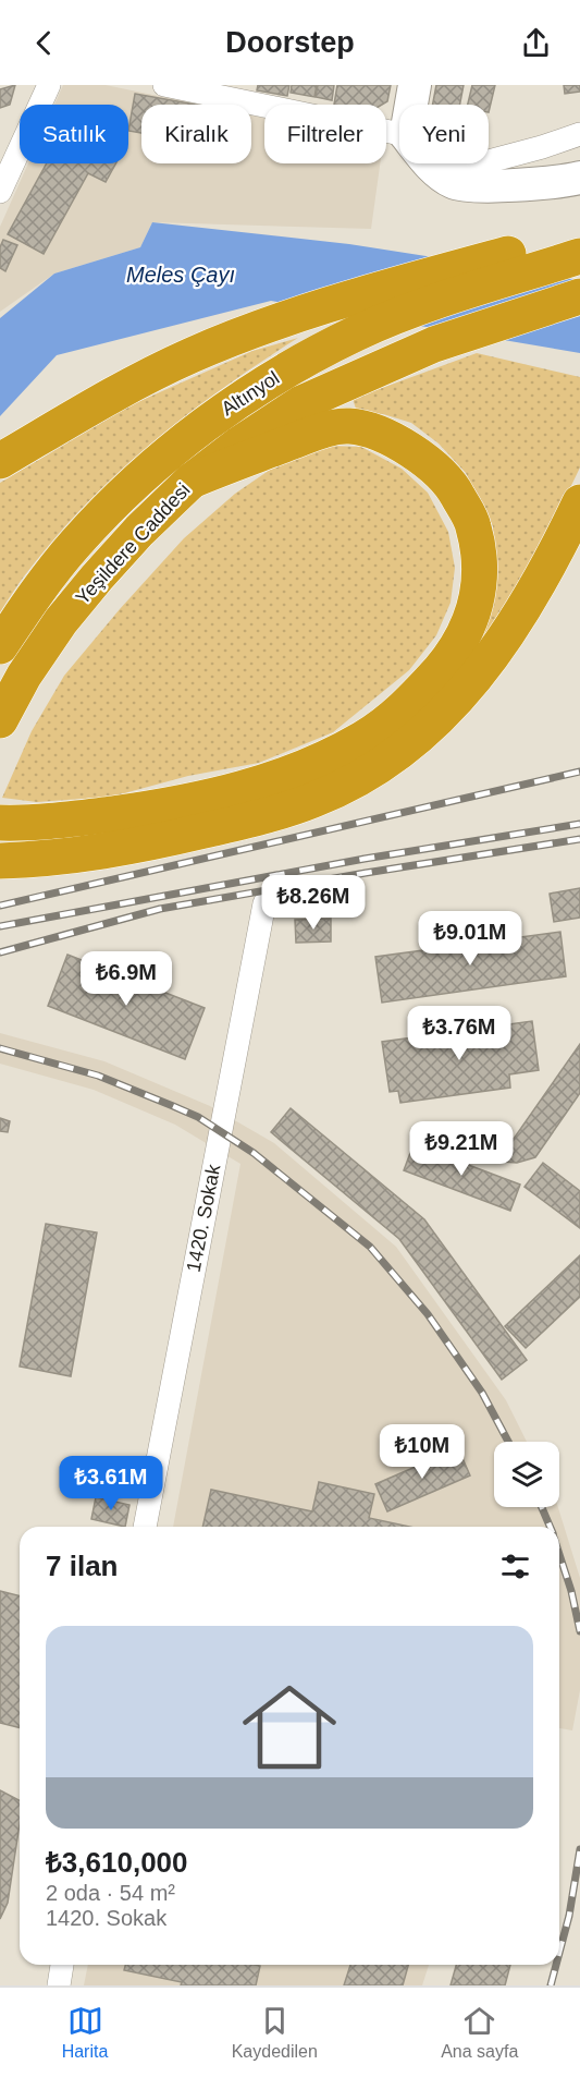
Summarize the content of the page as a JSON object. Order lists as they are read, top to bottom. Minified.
{"streets":{"highway":["Altınyol","Yeşildere Caddesi"],"street":["1420. Sokak"]},"water":["Meles Çayı"],"page":{"header":"Doorstep","chip":["Satılık","Kiralık","Filtreler","Yeni"],"price":["₺8.26M","₺9.01M","₺6.9M","₺3.76M","₺9.21M","₺10M","₺3.61M"],"heading":"7 ilan","list":[{"name":"₺3,610,000","note":"2 oda · 54 m² · 1420. Sokak"}],"tabs":["Harita","Kaydedilen","Ana sayfa"]}}
